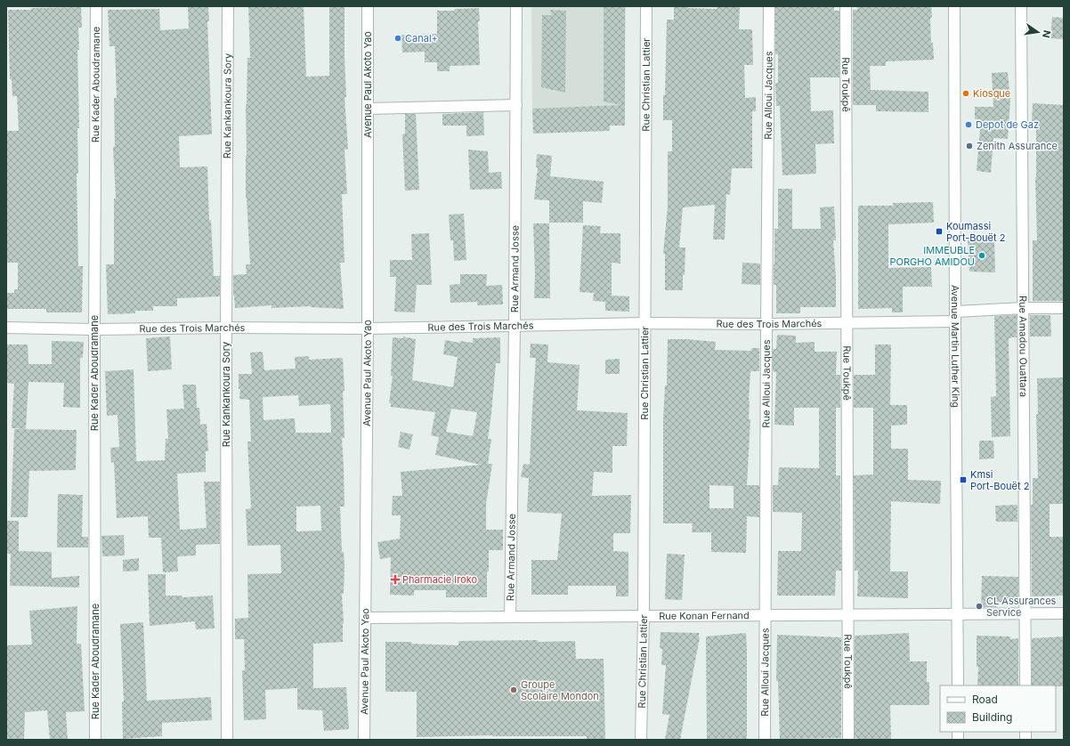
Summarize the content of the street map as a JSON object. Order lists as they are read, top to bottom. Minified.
{"streets":{"street":["Rue Kader Aboudramane","Avenue Paul Akoto Yao","Rue Christian Lattier","Rue Toukpê","Rue Alloui Jacques","Rue Kankankoura Sory","Rue Armand Josse","Rue des Trois Marchés","Avenue Martin Luther King","Rue Amadou Ouattara","Rue Konan Fernand"]},"crossings":[["Rue Kader Aboudramane","Rue des Trois Marchés"],["Avenue Paul Akoto Yao","Rue des Trois Marchés"],["Avenue Paul Akoto Yao","Rue Konan Fernand"],["Rue Christian Lattier","Rue des Trois Marchés"],["Rue Christian Lattier","Rue Konan Fernand"],["Rue Toukpê","Rue des Trois Marchés"],["Rue Toukpê","Rue Konan Fernand"],["Rue Alloui Jacques","Rue des Trois Marchés"],["Rue Alloui Jacques","Rue Konan Fernand"],["Rue Kankankoura Sory","Rue des Trois Marchés"],["Rue Armand Josse","Rue des Trois Marchés"],["Rue Armand Josse","Rue Konan Fernand"],["Rue des Trois Marchés","Avenue Martin Luther King"],["Rue des Trois Marchés","Rue Amadou Ouattara"],["Avenue Martin Luther King","Rue Konan Fernand"],["Rue Amadou Ouattara","Rue Konan Fernand"]],"places":{"other":["Canal+","Kiosque","Depot de Gaz","Zenith Assurance","IMMEUBLE PORGHO AMIDOU","CL Assurances Service","Groupe Scolaire Mondon"],"transit":["Koumassi Port-Bouët 2","Kmsi Port-Bouët 2"],"health":["Pharmacie Iroko"]},"legend":["Road","Building"],"north":"right"}
